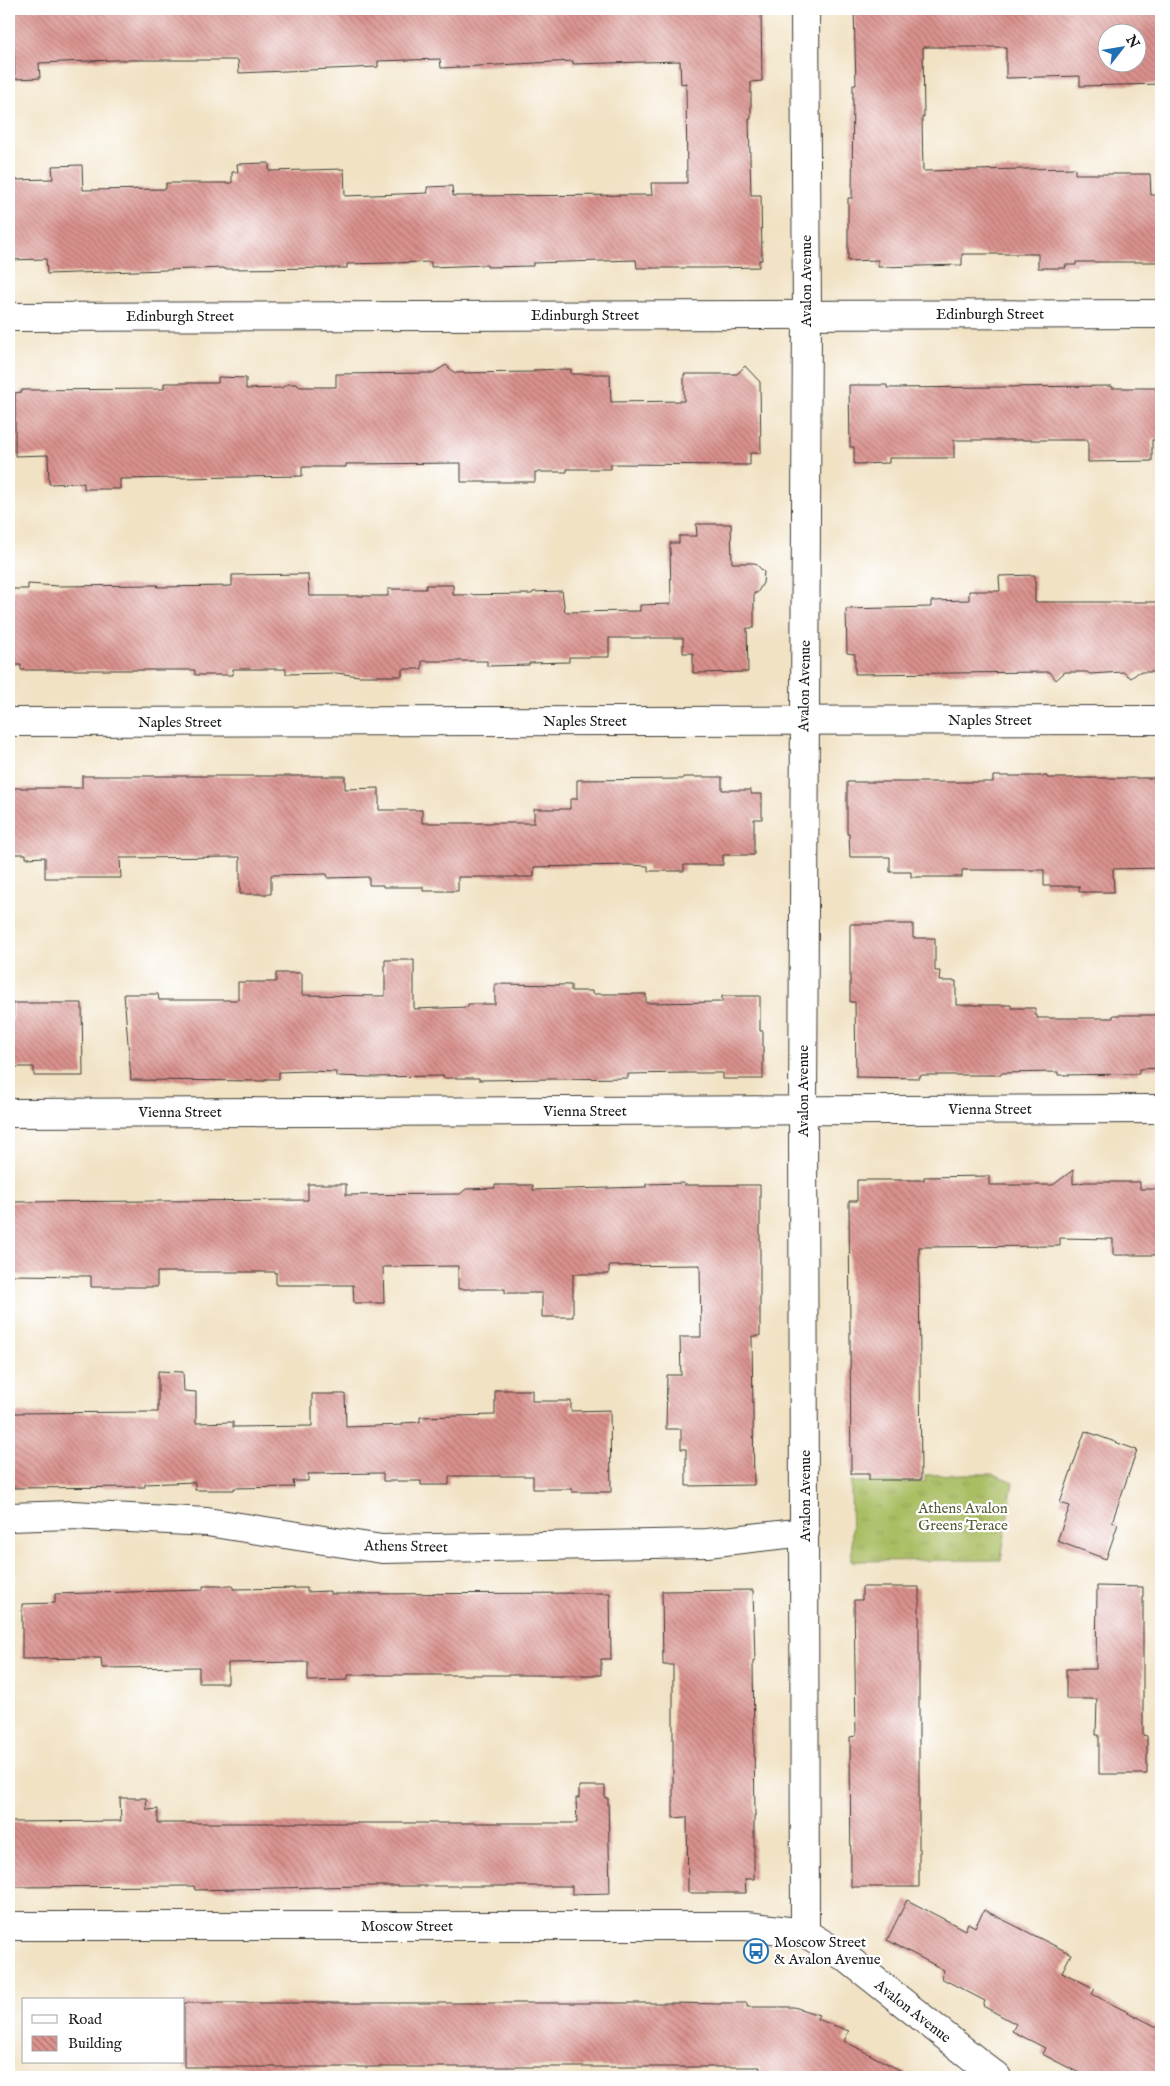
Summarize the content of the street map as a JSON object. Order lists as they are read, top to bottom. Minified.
{"streets":{"street":["Avalon Avenue","Edinburgh Street","Naples Street","Vienna Street","Athens Street","Moscow Street"]},"crossings":[["Avalon Avenue","Edinburgh Street"],["Avalon Avenue","Naples Street"],["Avalon Avenue","Vienna Street"],["Avalon Avenue","Athens Street"],["Avalon Avenue","Moscow Street"]],"parks":["Athens Avalon Greens Terace"],"places":{"bus stop":["Moscow Street & Avalon Avenue"]},"legend":["Road","Building"],"north":"top right"}
